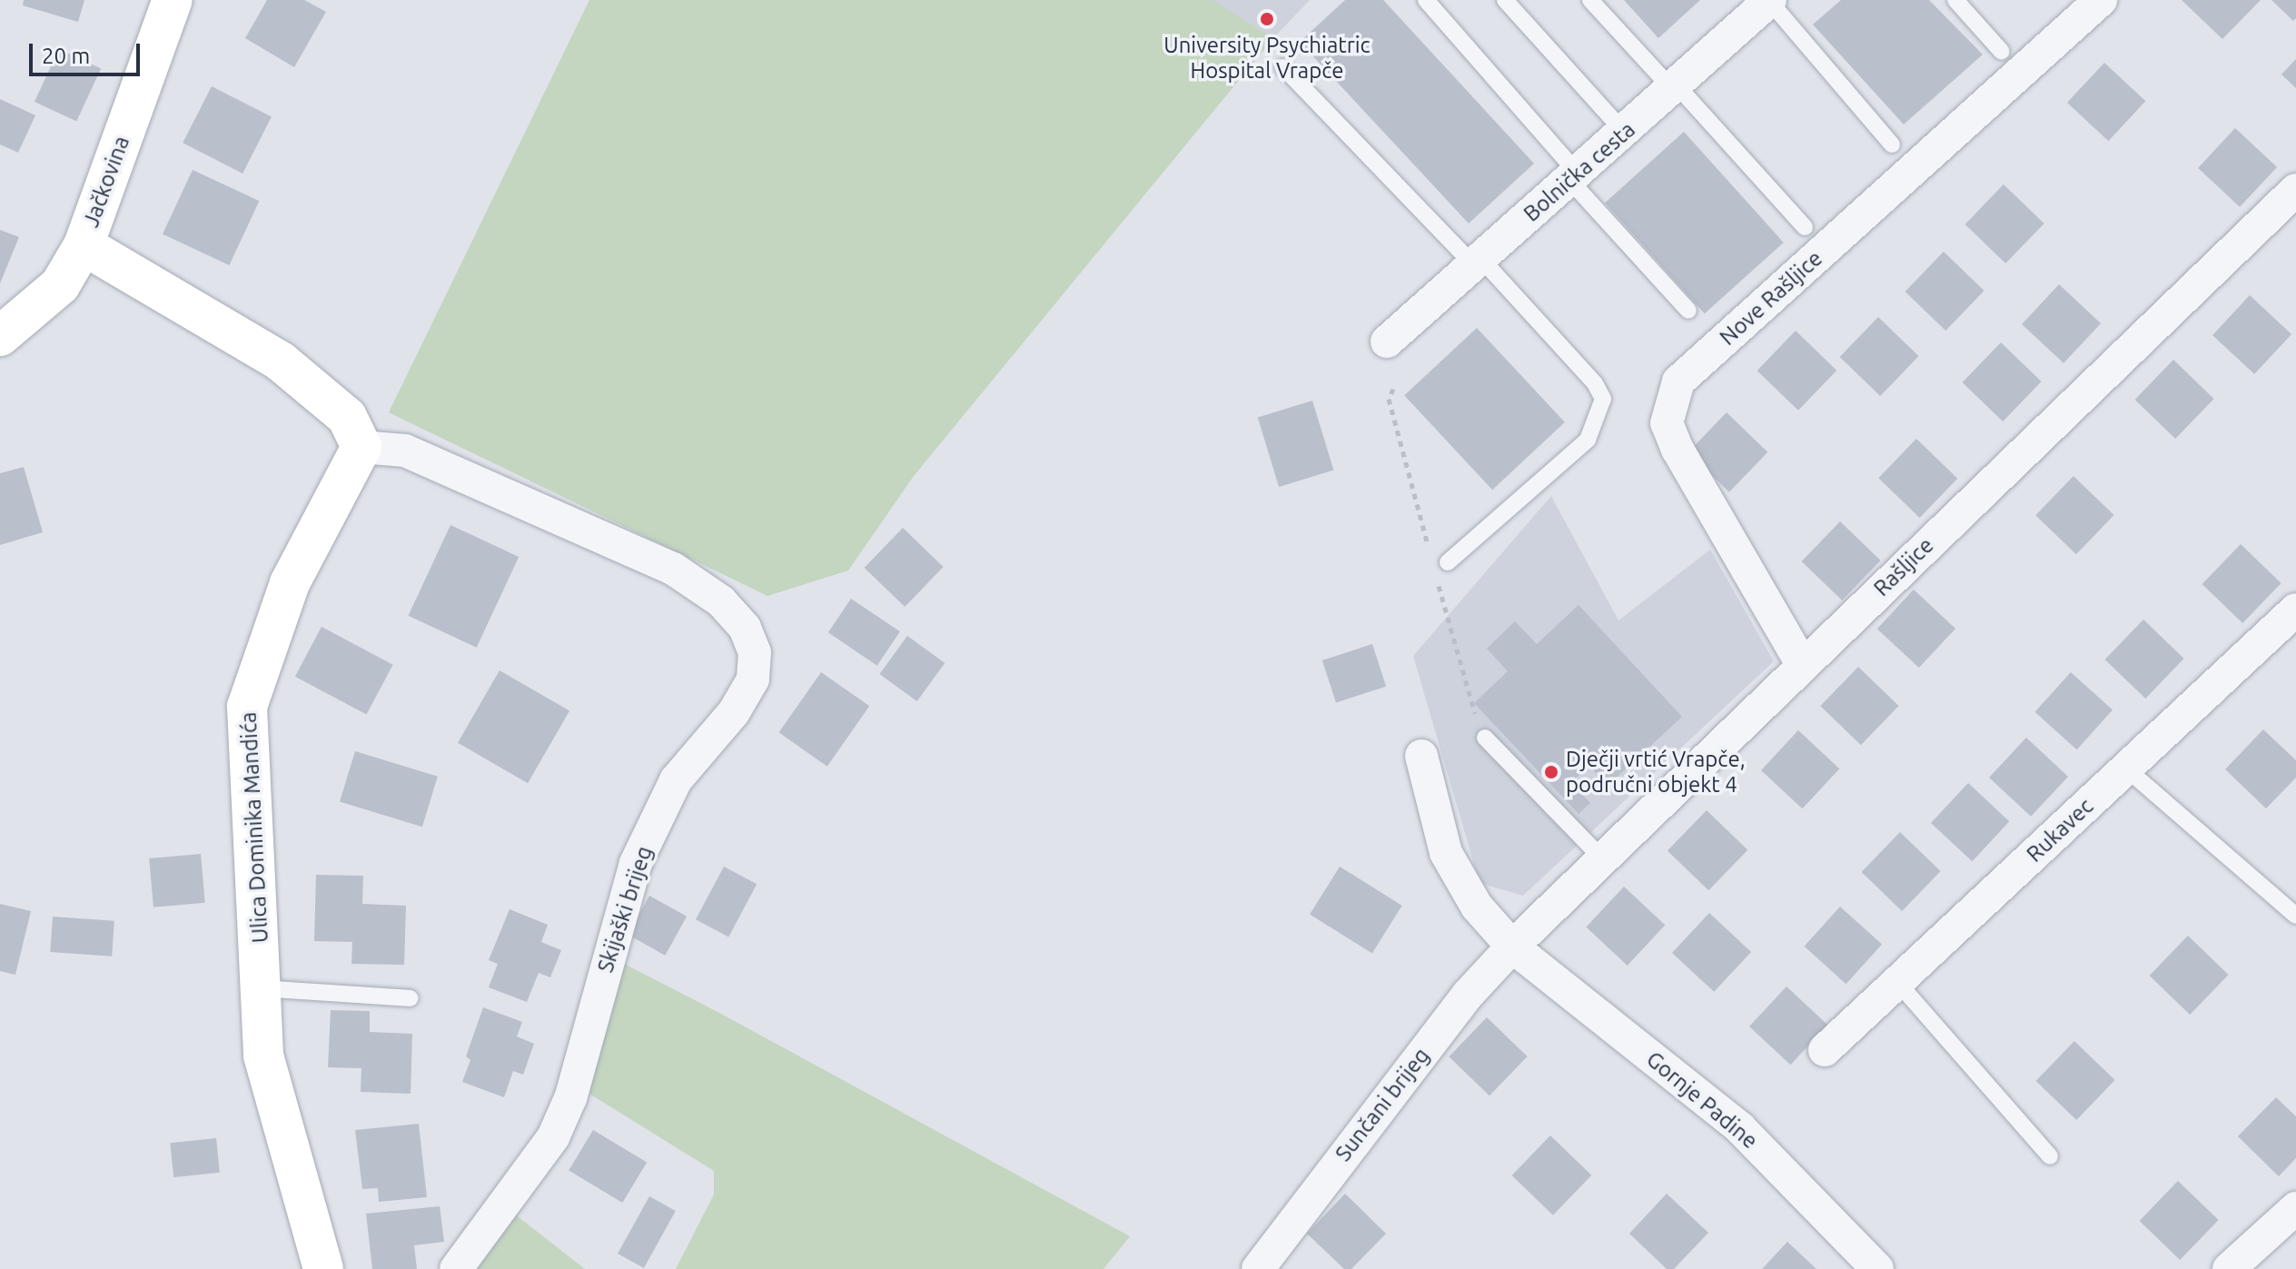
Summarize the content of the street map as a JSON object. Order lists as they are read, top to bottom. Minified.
{"streets":{"street":["Bolnička cesta","Jačkovina","Nove Rašljice","Rašljice","Ulica Dominika Mandića","Rukavec","Skijaški brijeg","Gornje Padine","Sunčani brijeg"]},"crossings":[["Nove Rašljice","Rašljice"],["Rašljice","Gornje Padine"],["Rašljice","Sunčani brijeg"],["Ulica Dominika Mandića","Skijaški brijeg"],["Gornje Padine","Sunčani brijeg"]],"places":["University Psychiatric Hospital Vrapče","Dječji vrtić Vrapče, područni objekt 4"],"scale_bar":"20 m"}
